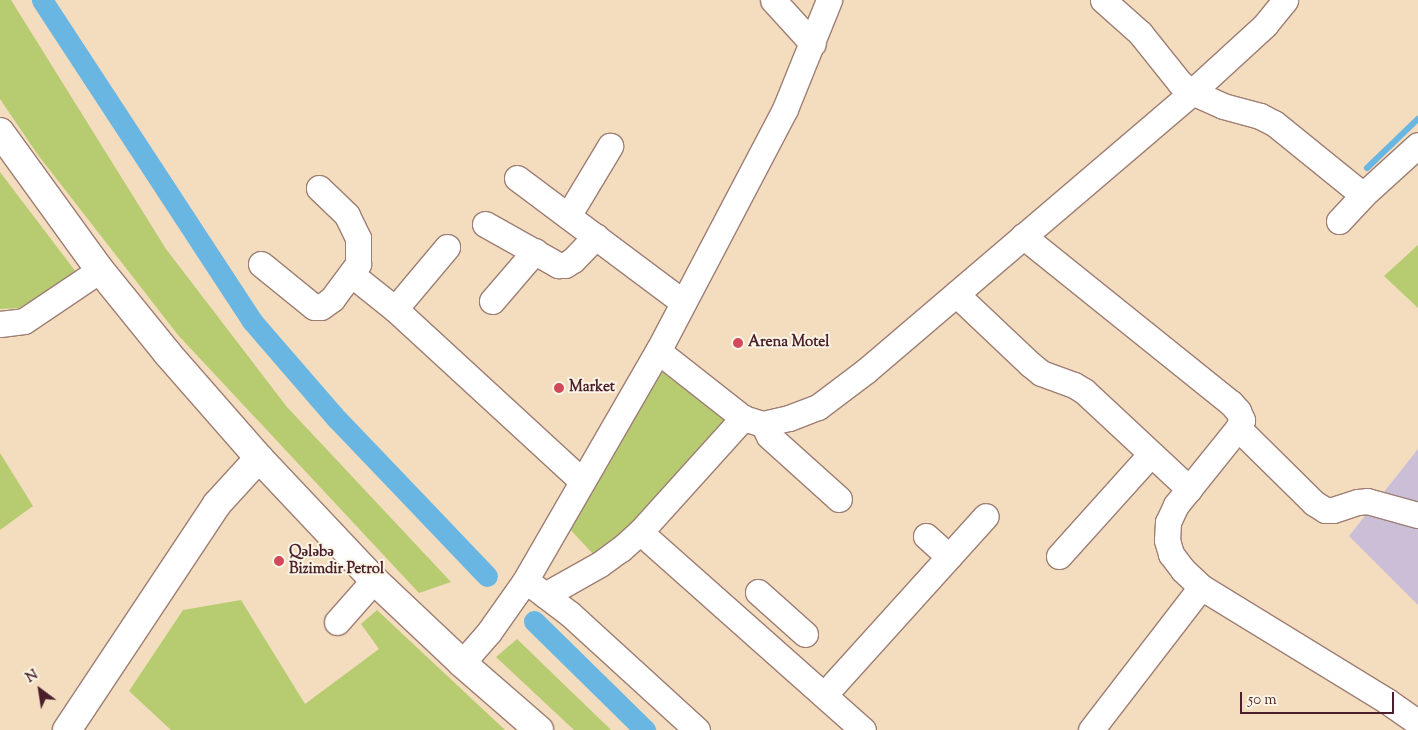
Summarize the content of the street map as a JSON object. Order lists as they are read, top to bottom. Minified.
{"places":["Arena Motel","Market","Qələbə Bizimdir Petrol"],"scale_bar":"50 m","north":"top left"}
